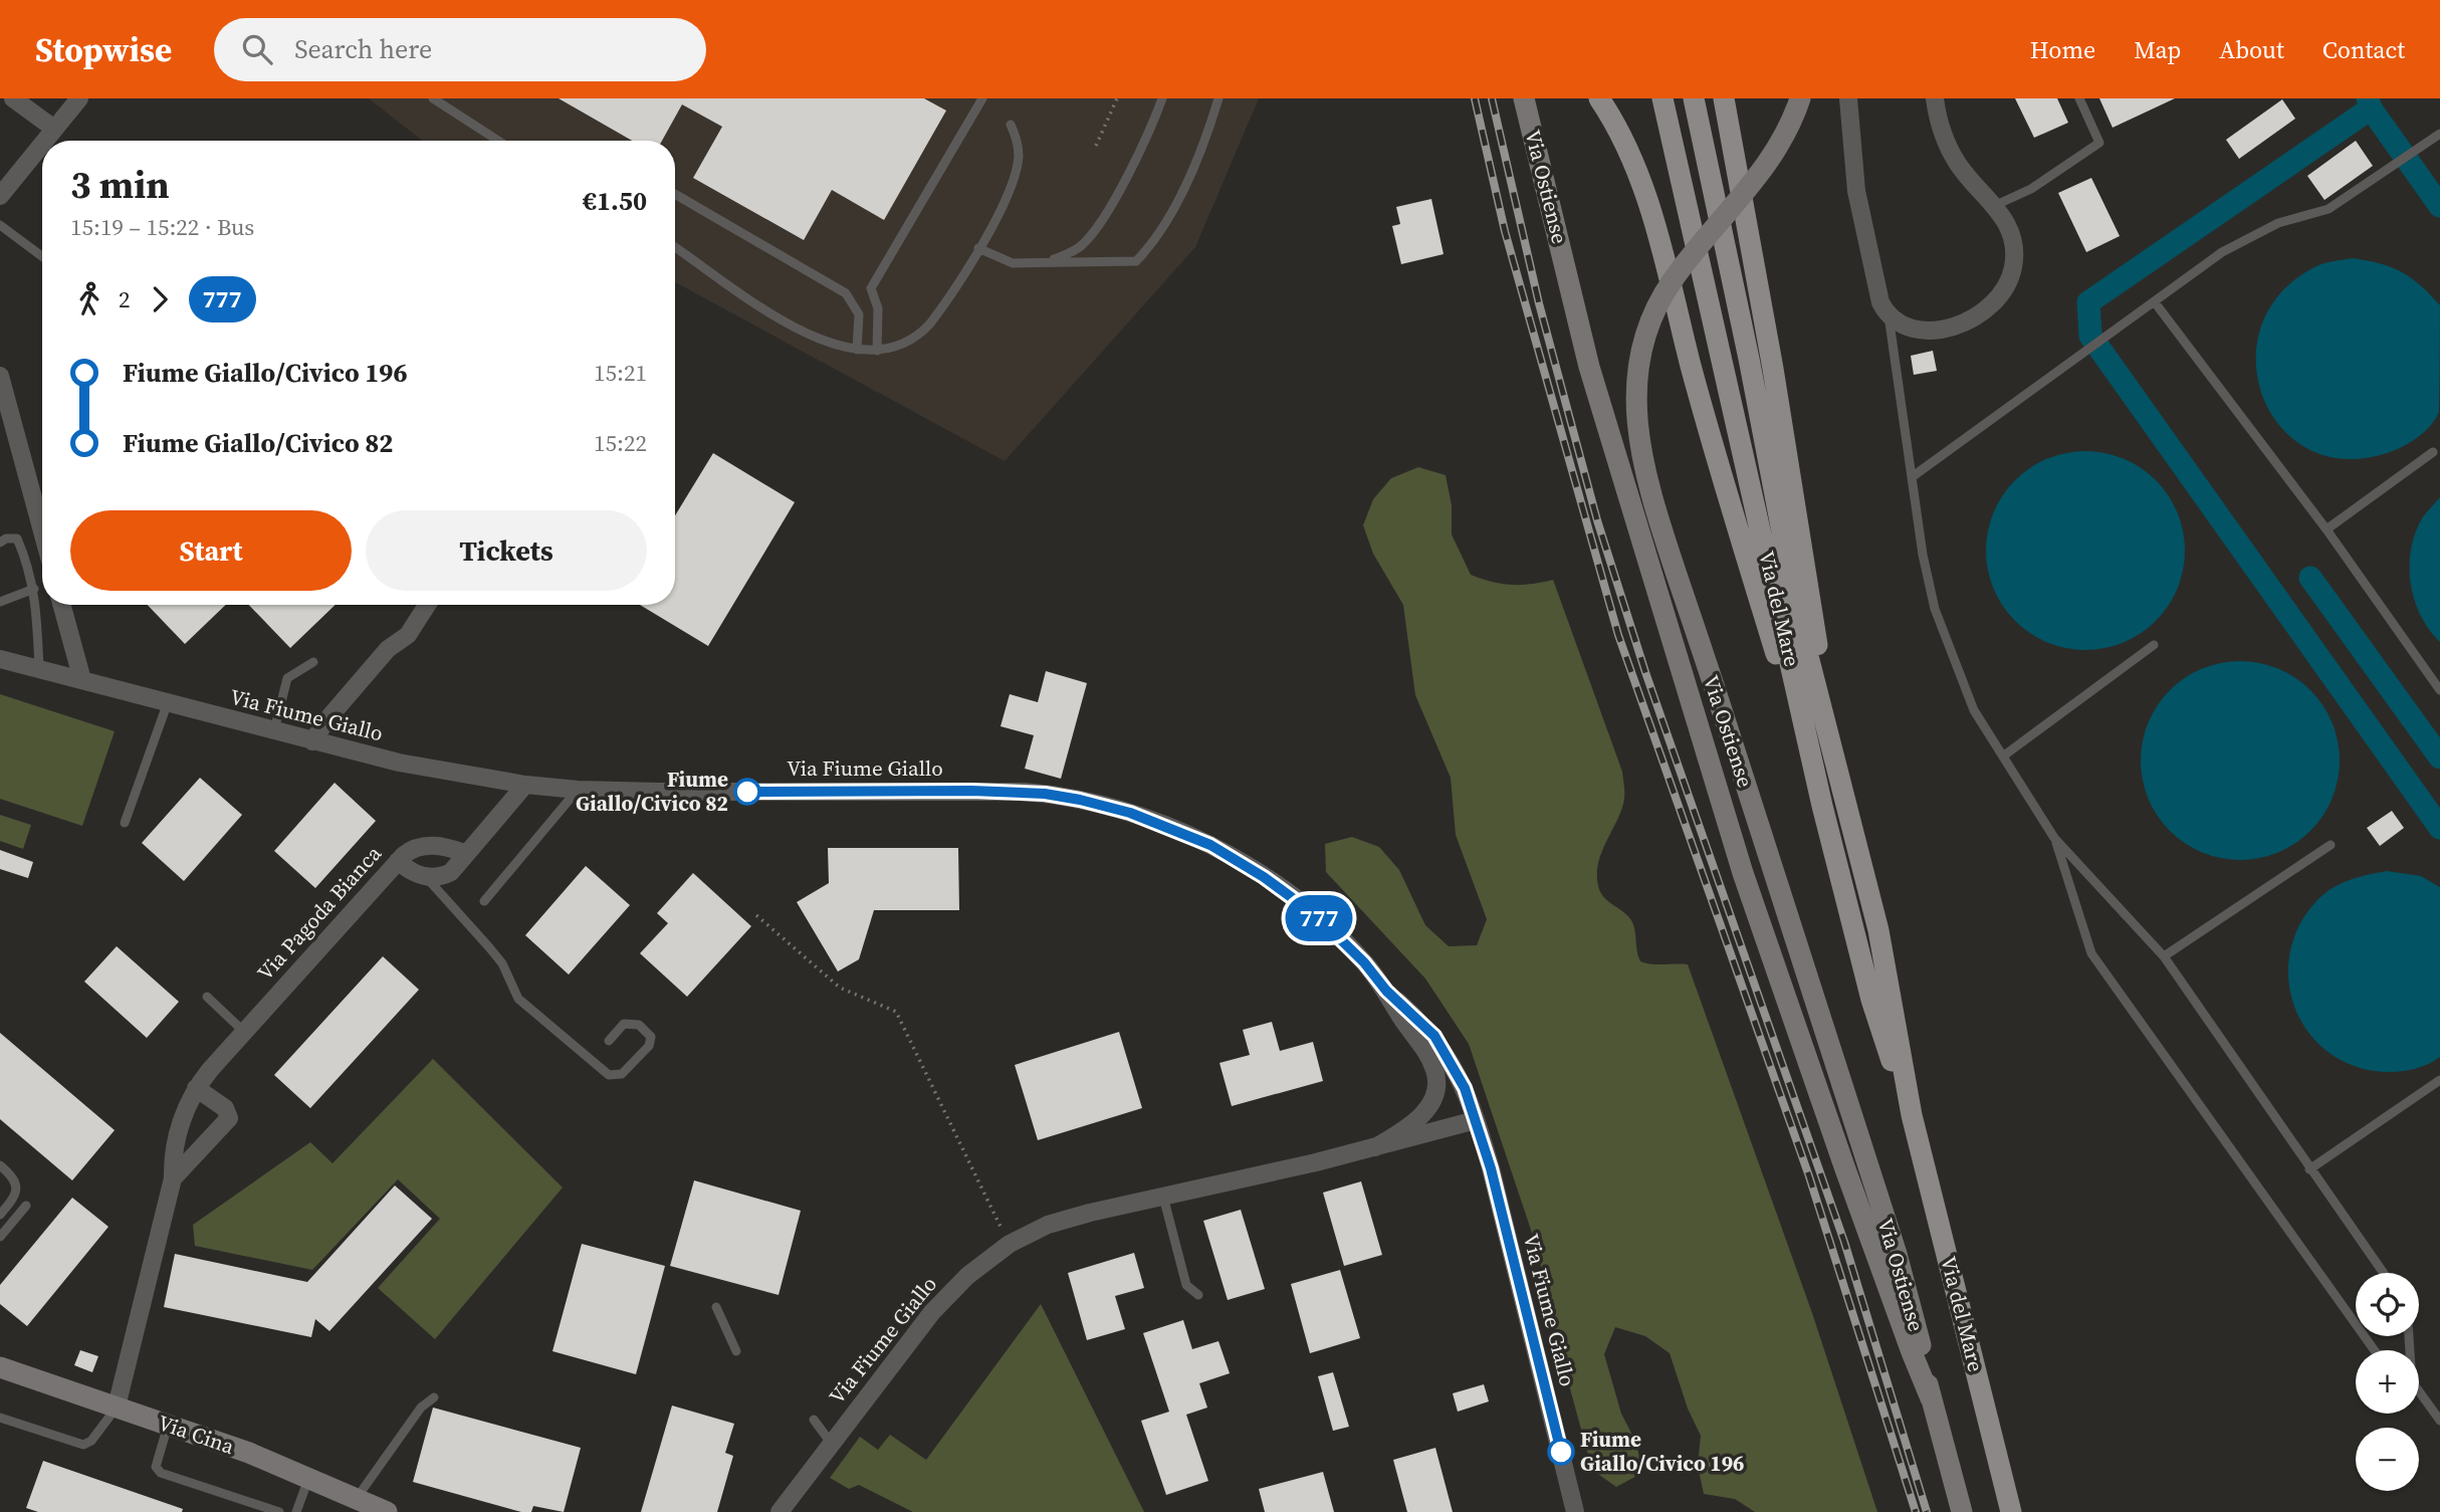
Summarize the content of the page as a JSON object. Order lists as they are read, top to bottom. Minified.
{"streets":{"main road":["Via Ostiense","Via del Mare","Via Cina"],"street":["Via Fiume Giallo","Via Pagoda Bianca"]},"crossings":[["Via Pagoda Bianca","Via Cina"]],"places":["Fiume Giallo/Civico 82","Fiume Giallo/Civico 196"],"lines":["bus line 777"],"page":{"header":"Stopwise","search":"Search here","nav":["Home","Map","About","Contact"],"on_map":"777","heading":["3 min","15:19 – 15:22 · Bus","€1.50"],"legs":["2","777"],"list":[{"name":"Fiume Giallo/Civico 196","value":"15:21"},{"name":"Fiume Giallo/Civico 82","value":"15:22"}],"buttons":["Start","Tickets"],"map_buttons":["+","−"]}}
